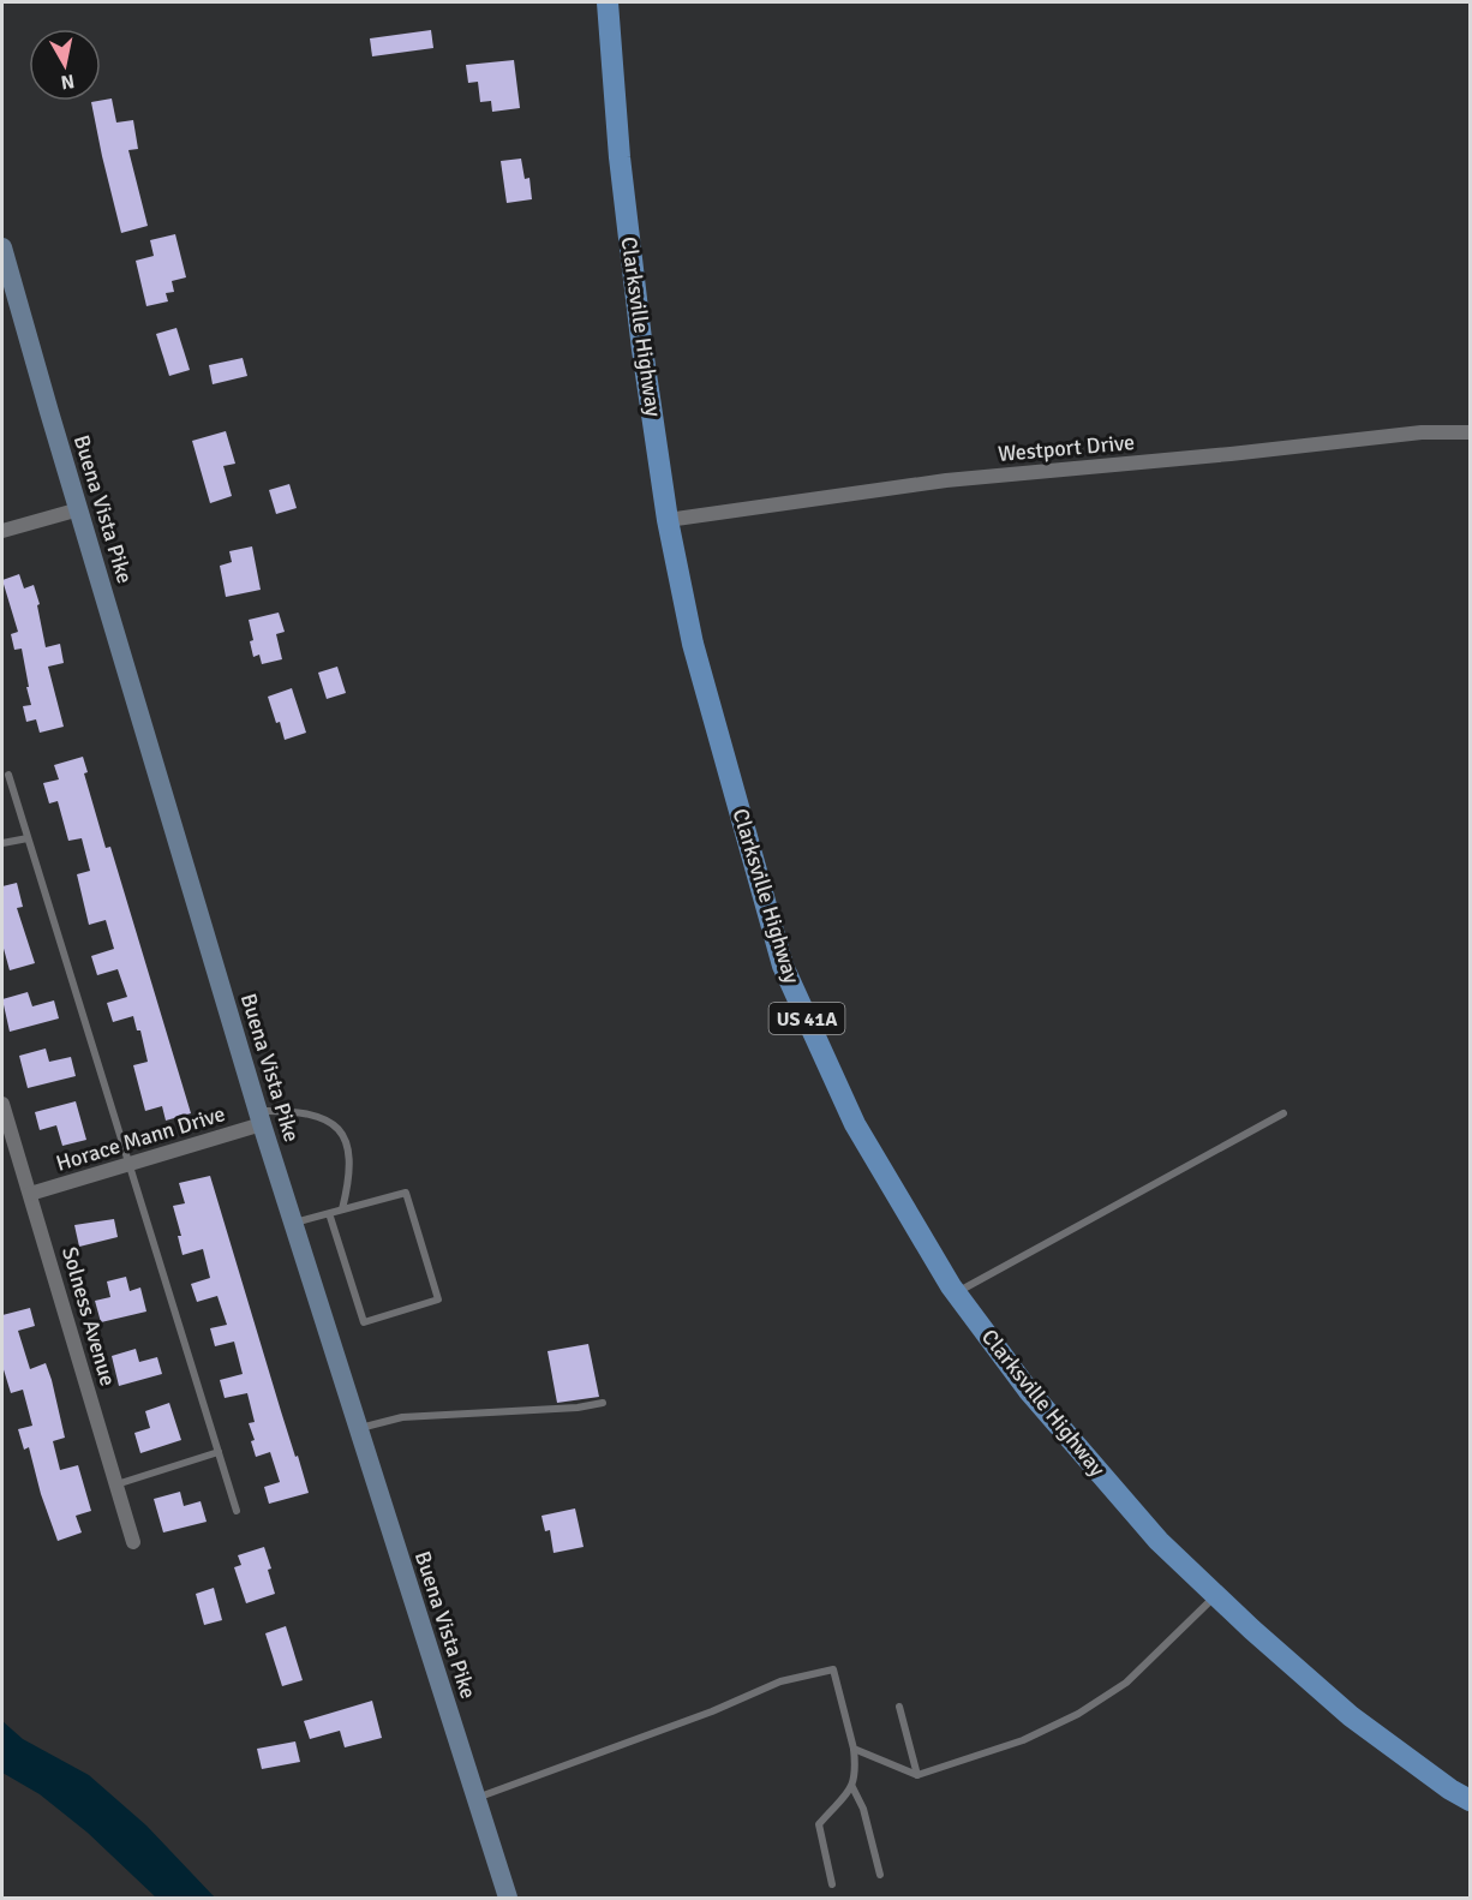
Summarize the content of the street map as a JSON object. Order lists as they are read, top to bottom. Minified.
{"streets":{"main road":["Clarksville Highway","Buena Vista Pike","US 41A"],"street":["Westport Drive","Horace Mann Drive","Solness Avenue"]},"crossings":[["Clarksville Highway","Westport Drive"],["Buena Vista Pike","Horace Mann Drive"],["Horace Mann Drive","Solness Avenue"]],"north":"bottom"}
